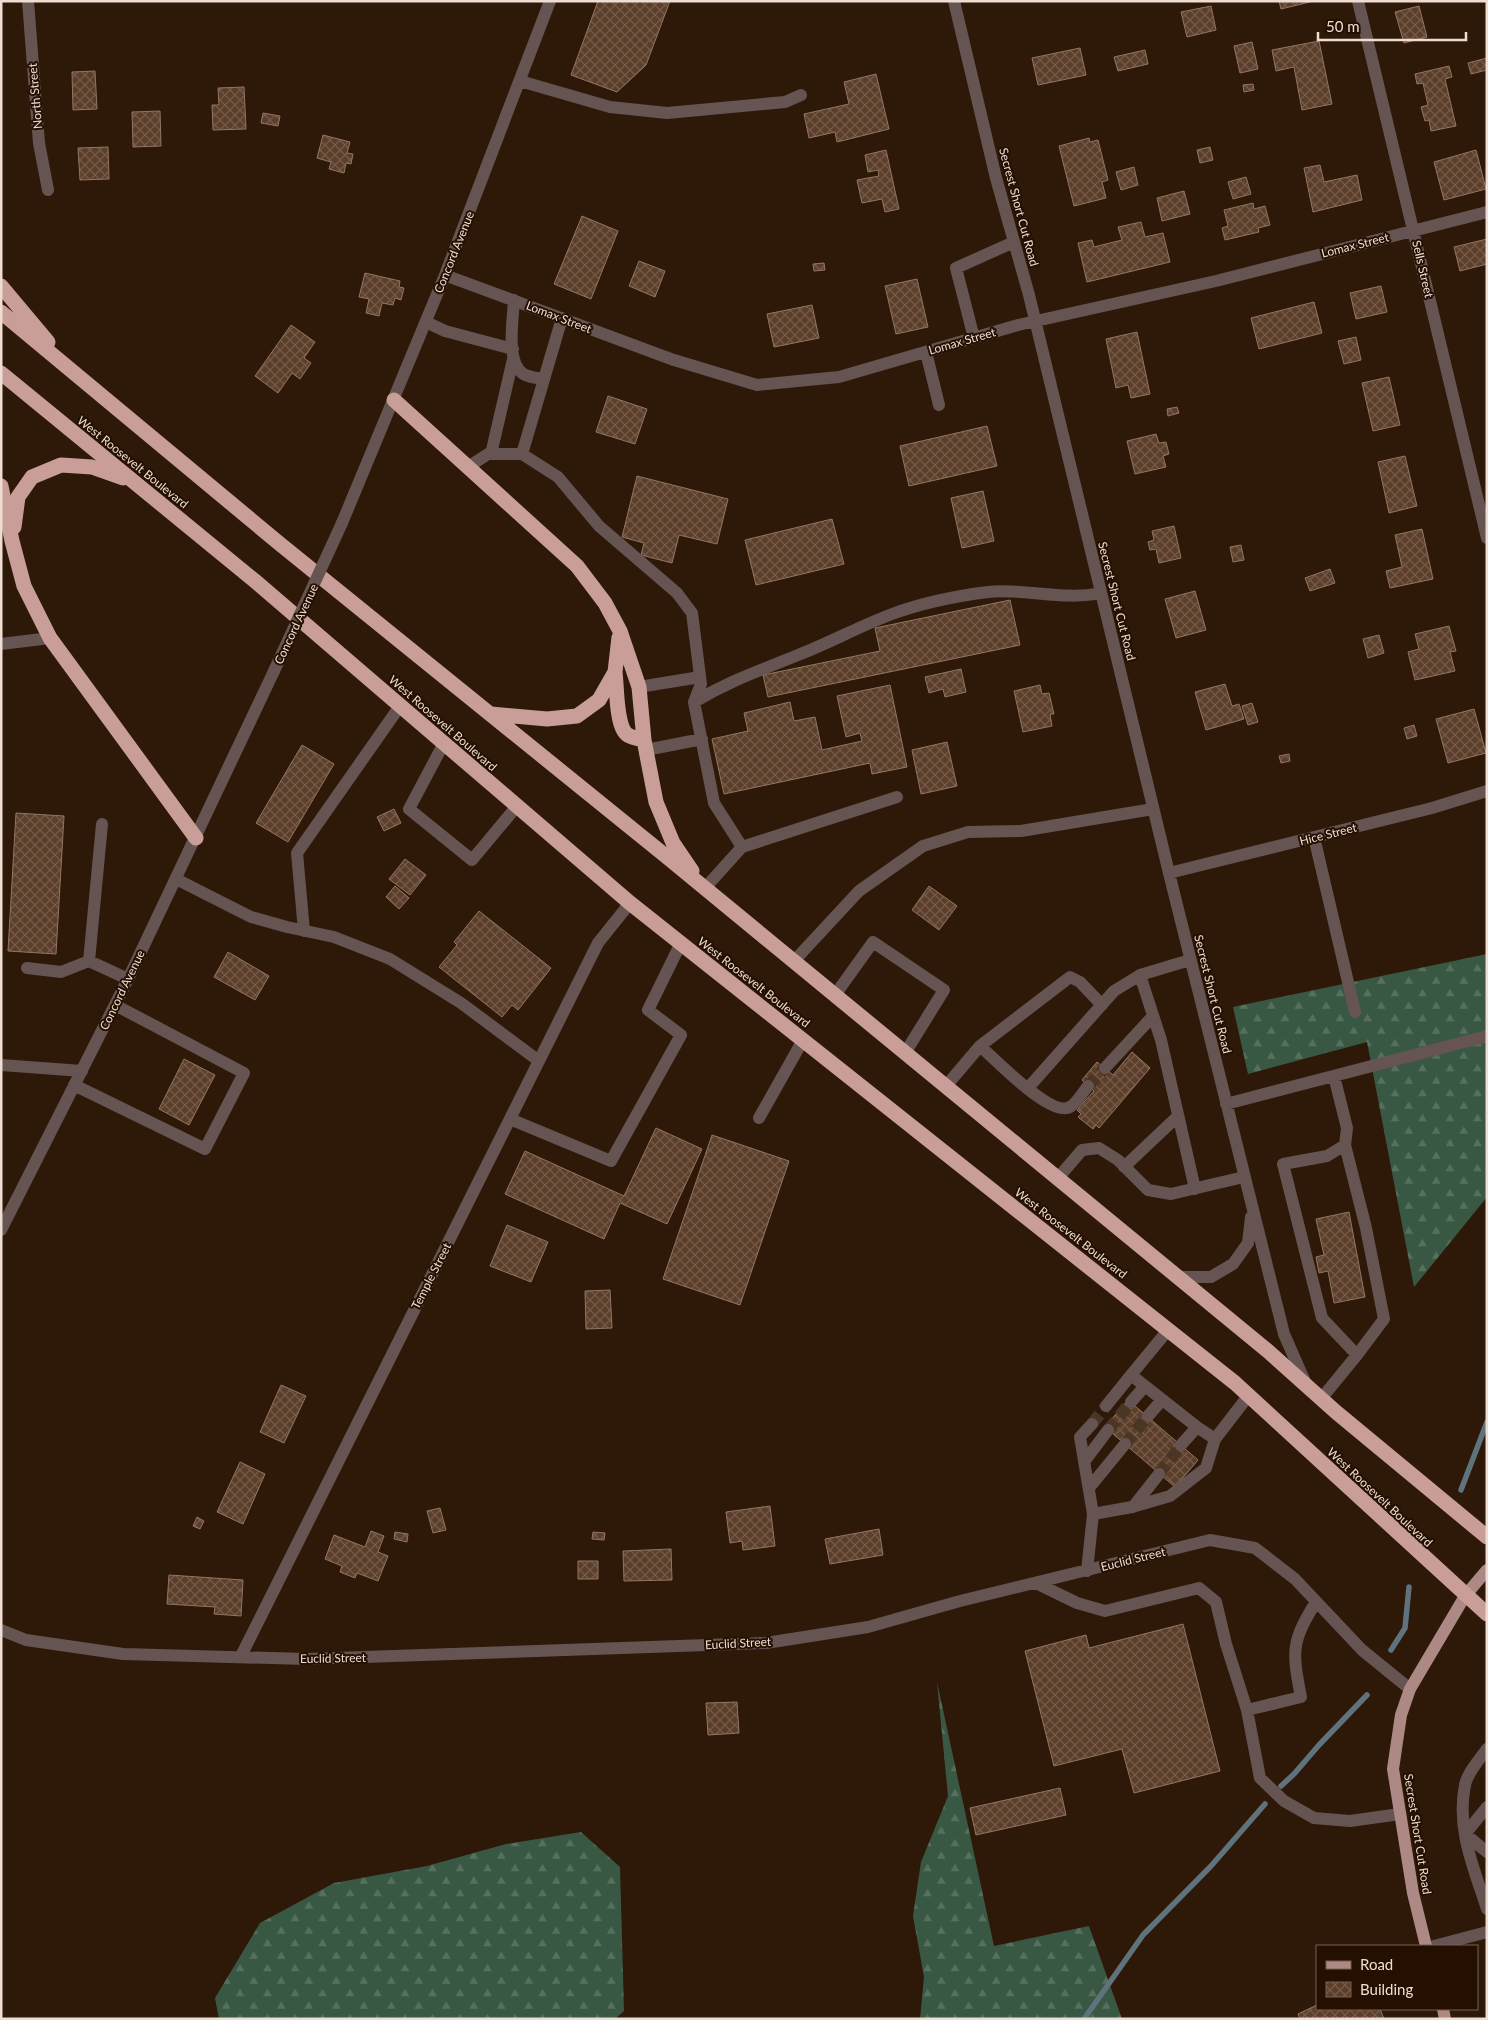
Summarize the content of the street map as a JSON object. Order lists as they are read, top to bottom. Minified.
{"streets":{"highway":["West Roosevelt Boulevard"],"main road":["Secrest Short Cut Road"],"street":["North Street","Lomax Street","Concord Avenue","Sells Street","Hice Street","Temple Street","Euclid Street"]},"crossings":[["Secrest Short Cut Road","Lomax Street"],["Secrest Short Cut Road","West Roosevelt Boulevard"],["Secrest Short Cut Road","Hice Street"],["Secrest Short Cut Road","Euclid Street"],["Lomax Street","Concord Avenue"],["Lomax Street","Sells Street"],["West Roosevelt Boulevard","Temple Street"],["Temple Street","Euclid Street"]],"legend":["Road","Building"],"scale_bar":"50 m"}
